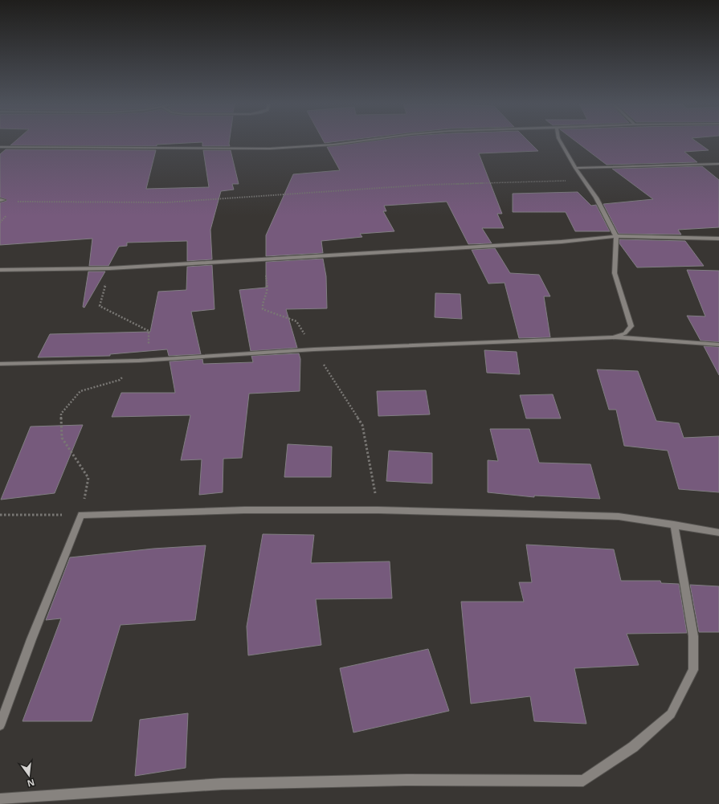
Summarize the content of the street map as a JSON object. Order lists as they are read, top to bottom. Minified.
{"north":"bottom"}
